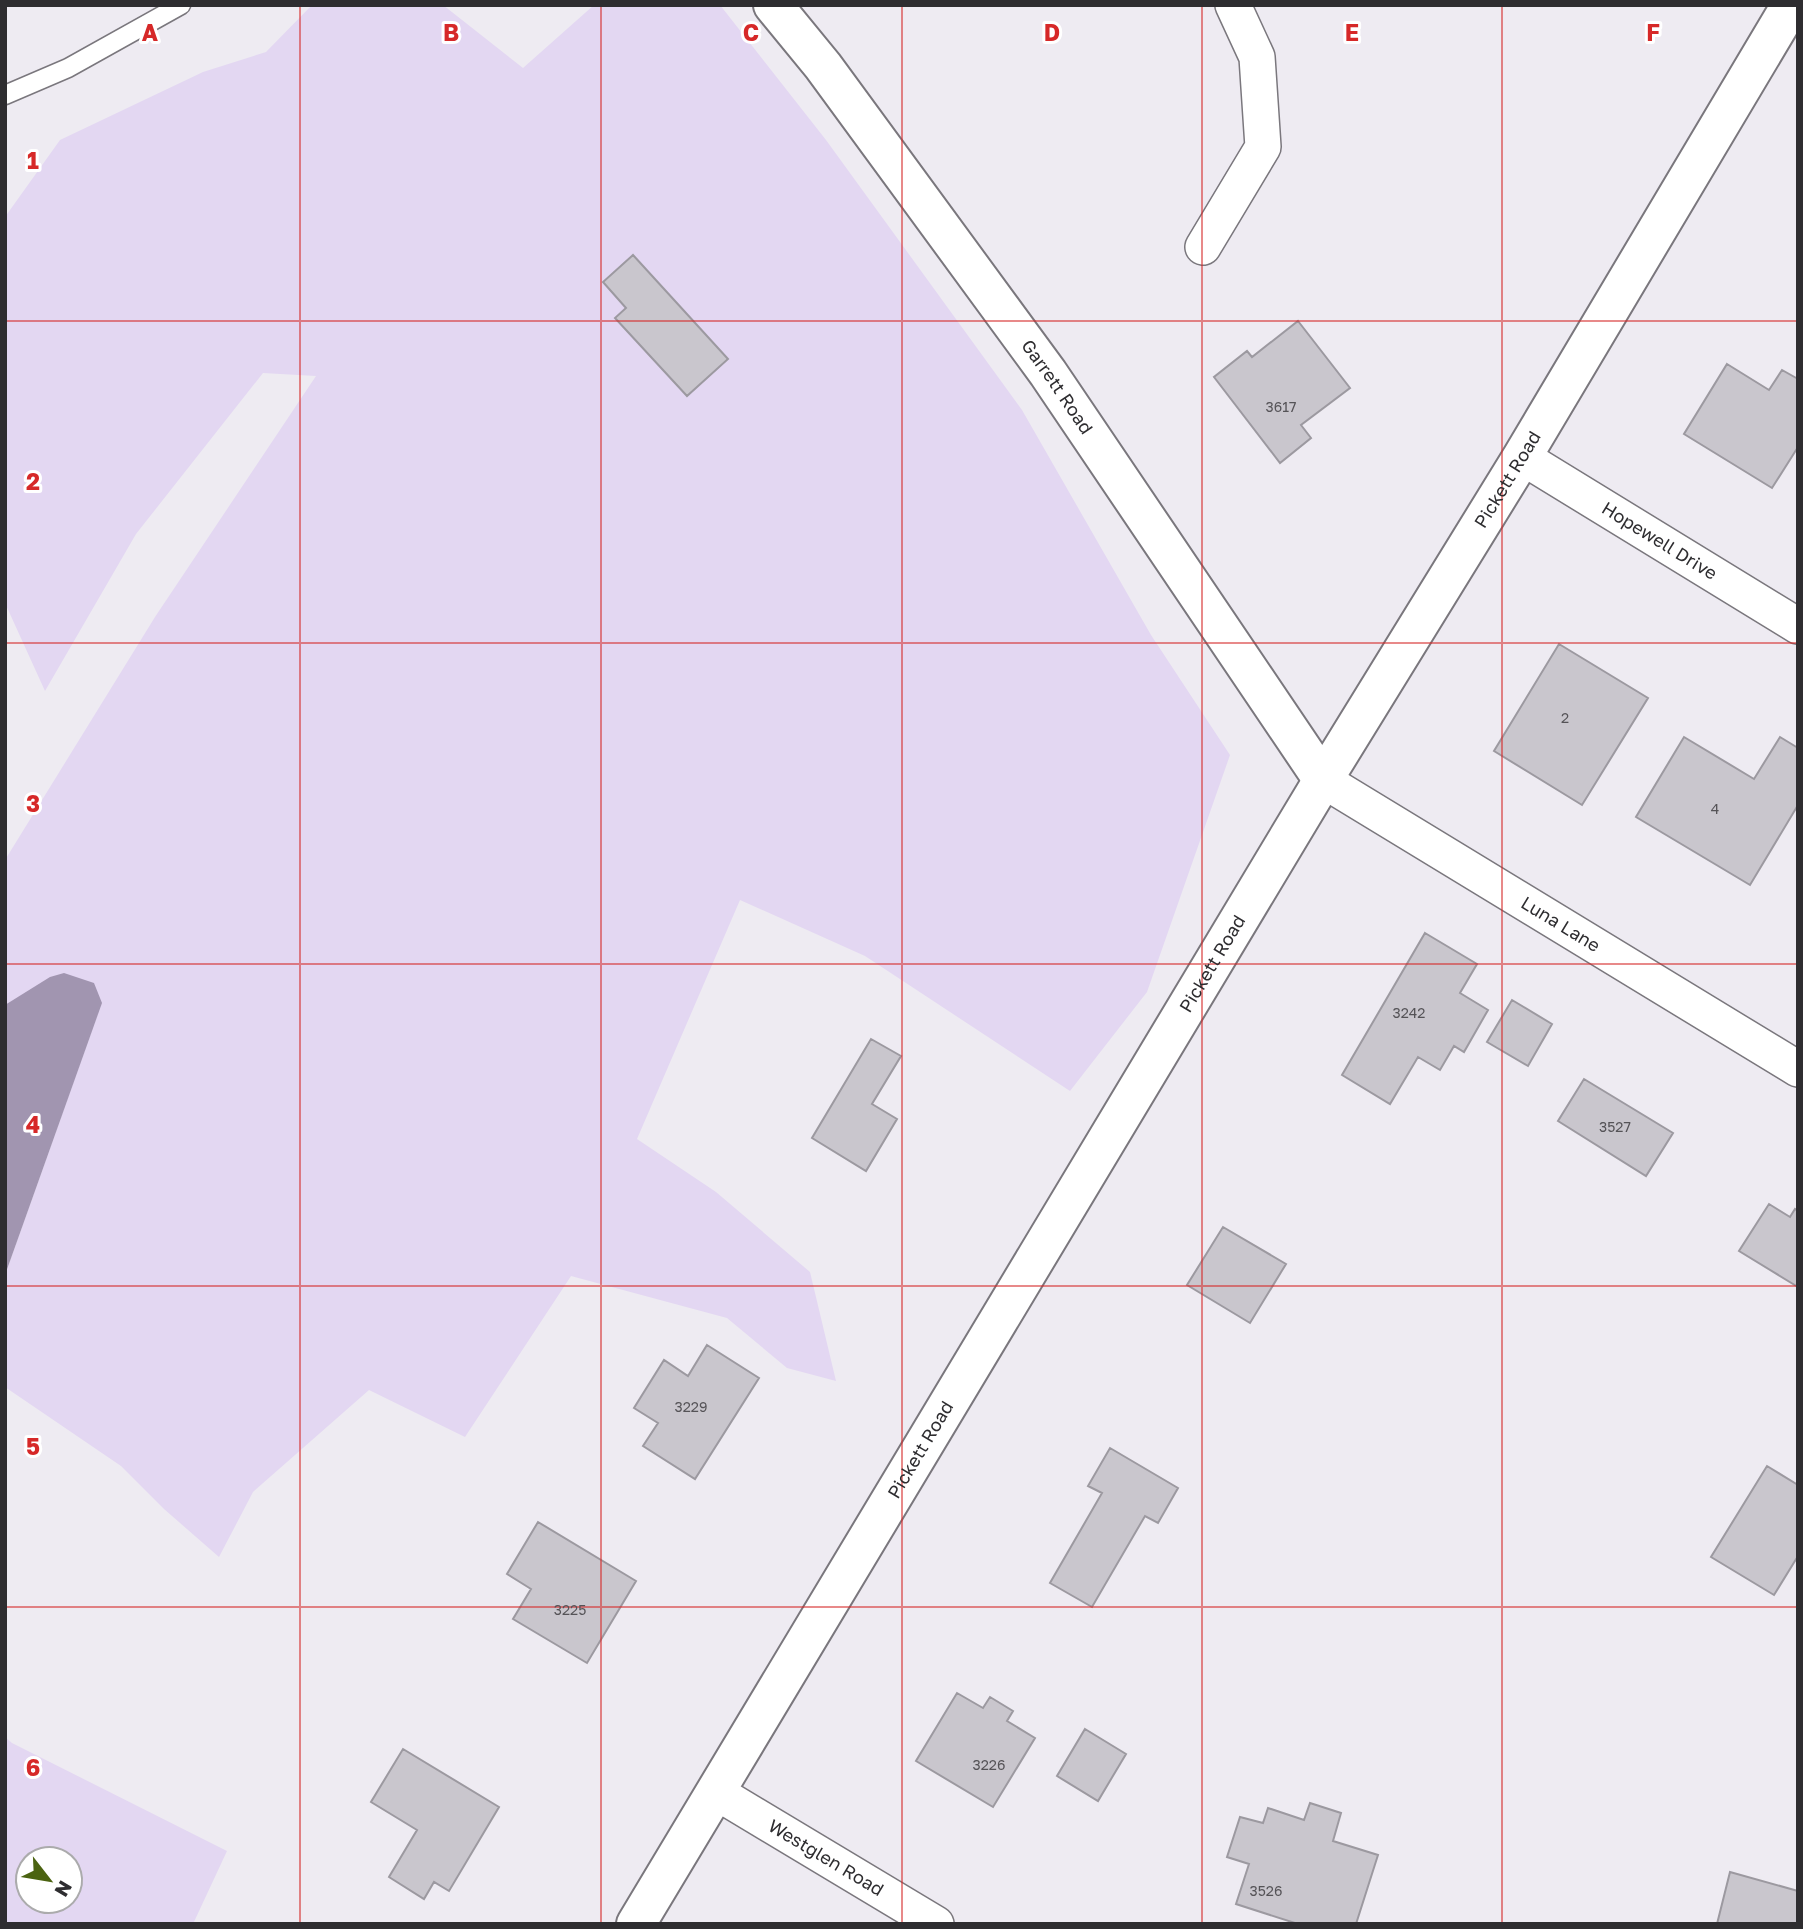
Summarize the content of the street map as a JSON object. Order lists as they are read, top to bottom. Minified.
{"streets":{"street":["Garrett Road","Pickett Road","Hopewell Drive","Luna Lane","Westglen Road"]},"crossings":[["Garrett Road","Pickett Road"],["Garrett Road","Luna Lane"],["Pickett Road","Hopewell Drive"],["Pickett Road","Luna Lane"],["Pickett Road","Westglen Road"]],"house_numbers":["3617","2","4","3242","3527","3229","3225","3226","3526"],"north":"bottom right","grid":{"columns":["A","B","C","D","E","F"],"rows":["1","2","3","4","5","6"]}}
